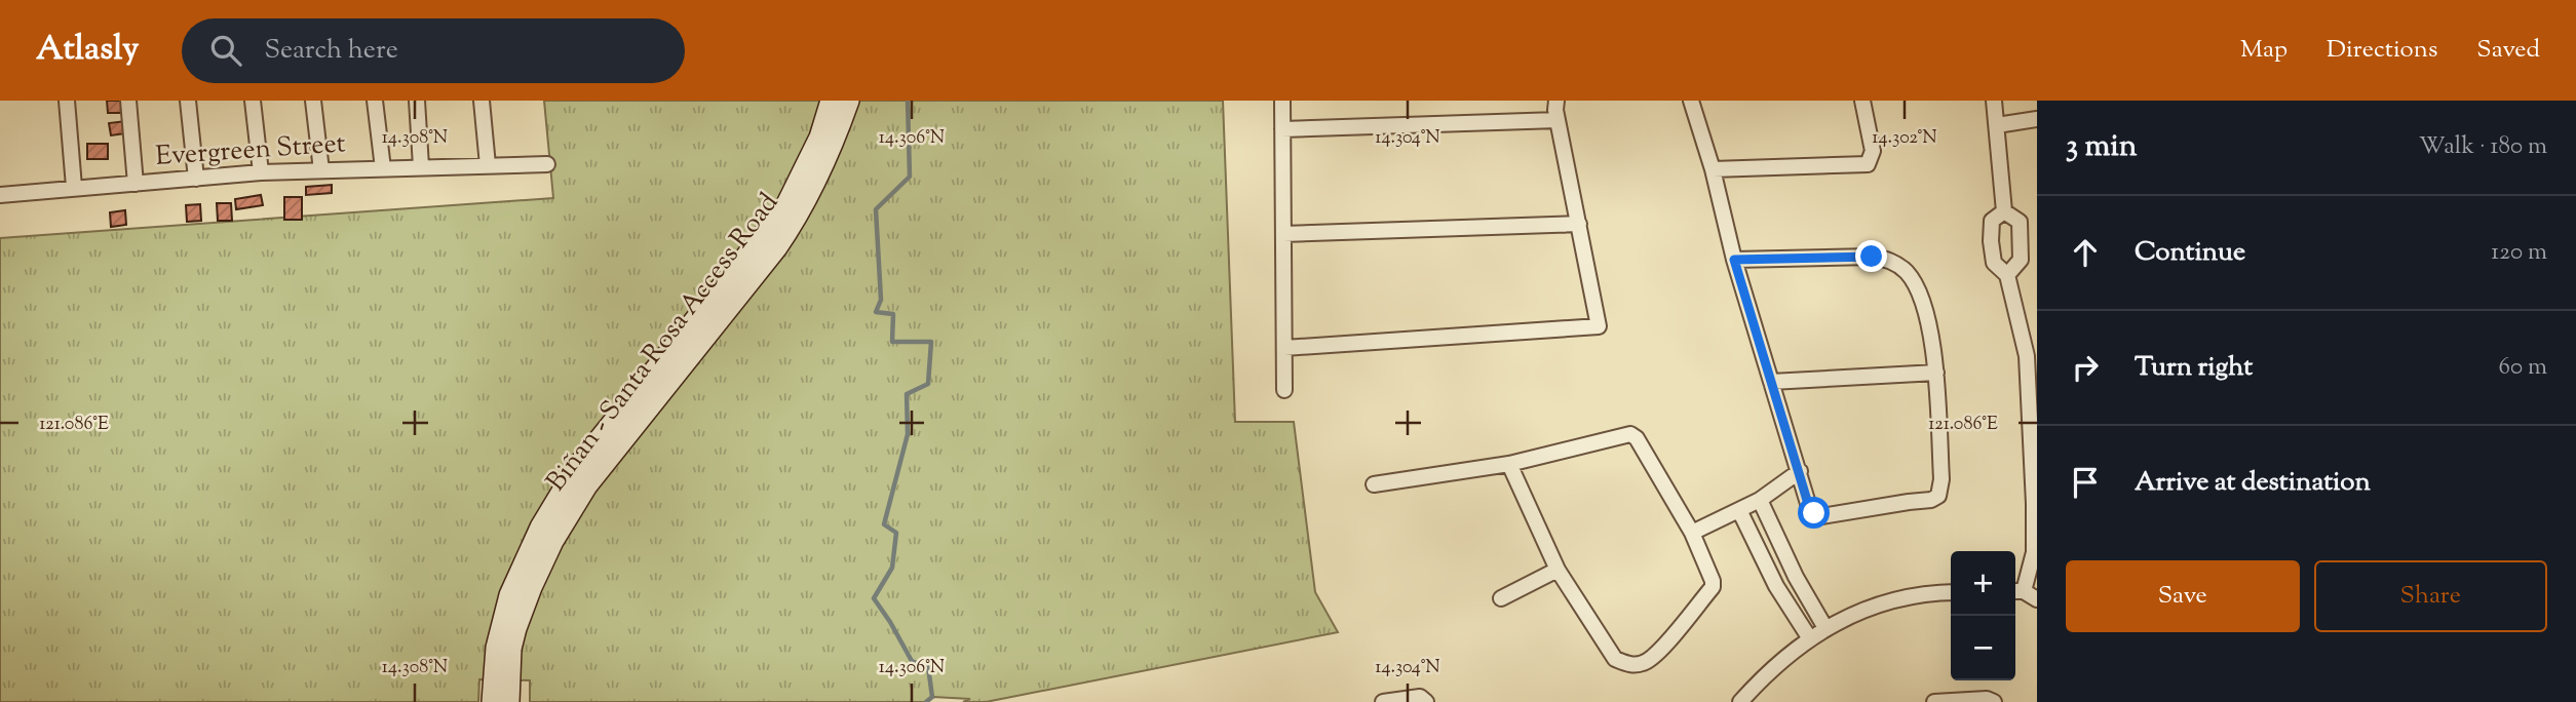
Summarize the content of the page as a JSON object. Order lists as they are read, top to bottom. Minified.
{"streets":{"main road":["Biñan - Santa Rosa Access Road"],"street":["Evergreen Street"]},"page":{"header":"Atlasly","search":"Search here","nav":["Map","Directions","Saved"],"heading":["3 min","Walk · 180 m"],"list":[["Continue","120 m"],["Turn right","60 m"],"Arrive at destination"],"buttons":["Save","Share"],"map_buttons":["+","−"]},"coordinates":["14.308°N","14.306°N","14.304°N","14.302°N","121.086°E"]}
